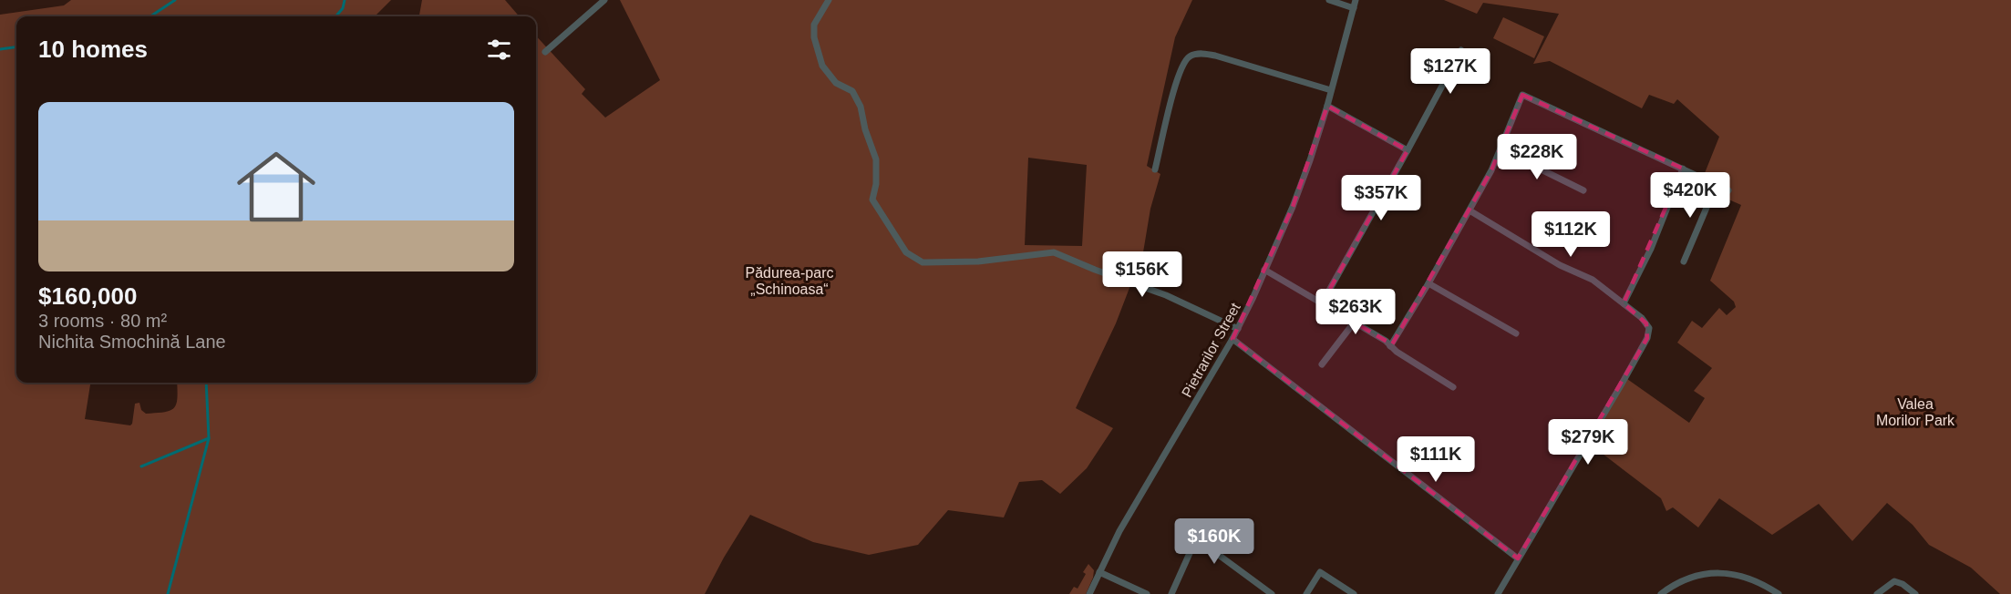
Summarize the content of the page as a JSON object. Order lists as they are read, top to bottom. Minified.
{"streets":{"street":["Pietrarilor Street"]},"parks":["Pădurea-parc „Schinoasa“","Valea Morilor Park"],"page":{"heading":"10 homes","price":["$127K","$228K","$420K","$357K","$112K","$156K","$263K","$279K","$111K","$160K"],"list":[{"name":"$160,000","note":"3 rooms · 80 m² · Nichita Smochină Lane"}]}}
